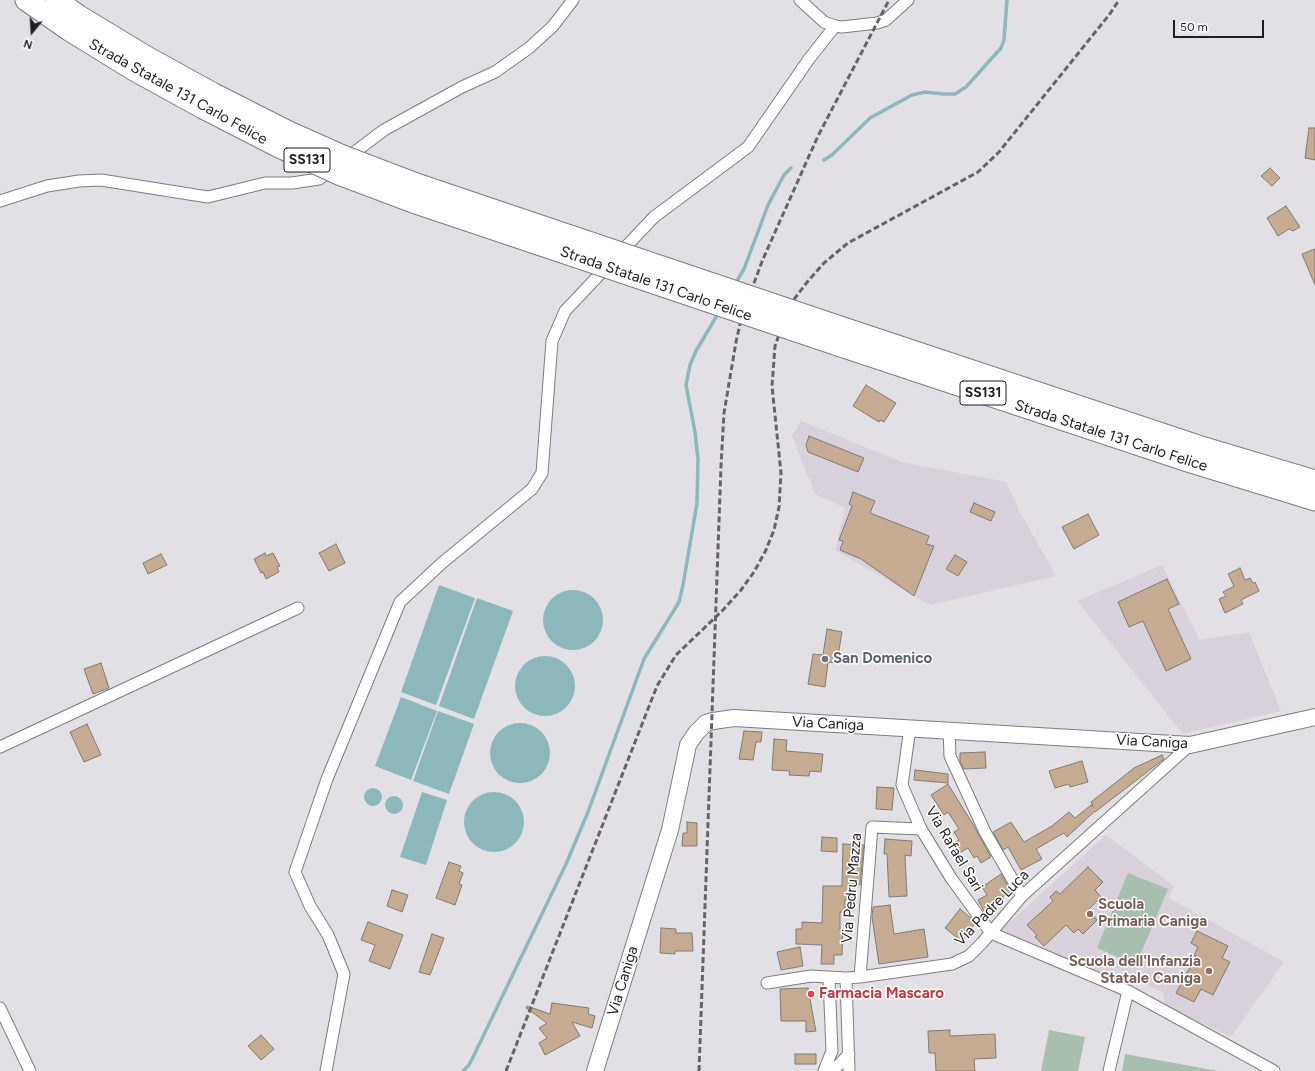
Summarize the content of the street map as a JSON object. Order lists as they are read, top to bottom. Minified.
{"streets":{"highway":["Strada Statale 131 Carlo Felice","SS131"],"street":["Via Caniga","Via Rafael Sari","Via Pedru Mazza","Via Padre Luca"]},"crossings":[["Via Caniga","Via Rafael Sari"],["Via Caniga","Via Padre Luca"],["Via Rafael Sari","Via Pedru Mazza"],["Via Rafael Sari","Via Padre Luca"],["Via Pedru Mazza","Via Padre Luca"]],"places":["San Domenico","Scuola Primaria Caniga","Scuola dell'Infanzia Statale Caniga","Farmacia Mascaro"],"scale_bar":"50 m","north":"bottom"}
